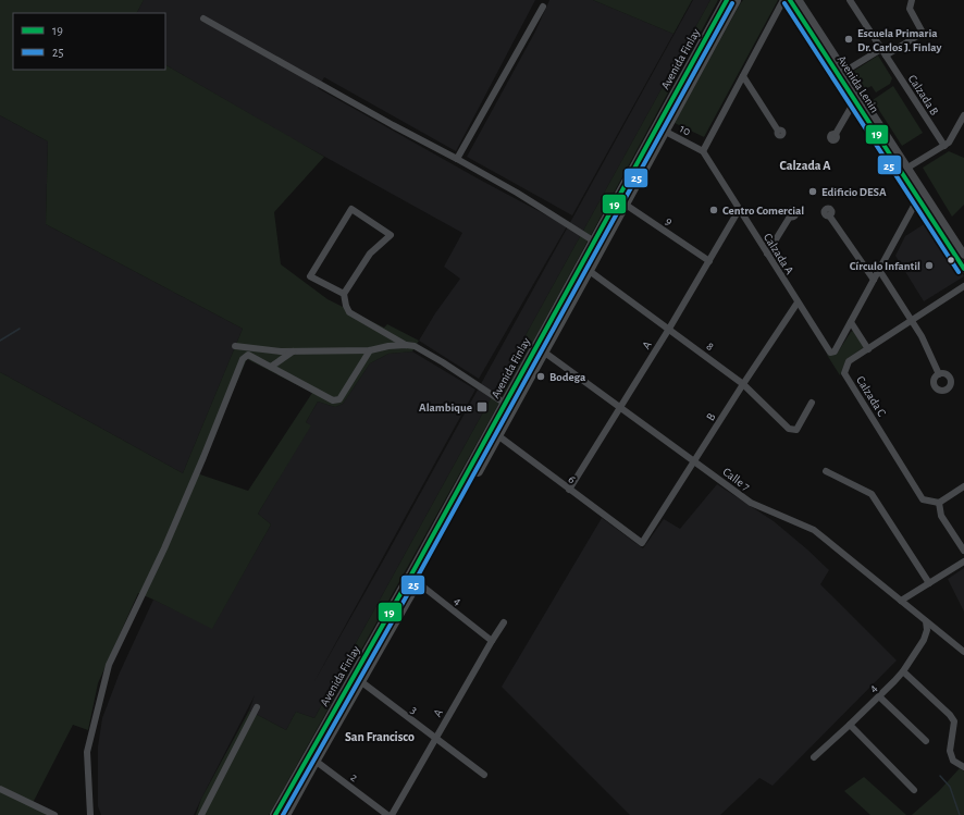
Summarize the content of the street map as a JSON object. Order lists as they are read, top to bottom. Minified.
{"streets":{"highway":["Avenida Finlay"],"street":["Avenida Lenin","Calzada B","10","9","Calzada A","A","8","Calzada C","B","6","Calle 7","4","3","2"]},"crossings":[["Avenida Finlay","10"],["Avenida Finlay","9"],["Avenida Finlay","8"],["Avenida Finlay","6"],["Avenida Finlay","Calle 7"],["Avenida Finlay","4"],["Avenida Finlay","3"],["Avenida Finlay","2"],["Avenida Lenin","Calzada A"],["10","Calzada A"],["9","A"],["Calzada A","A"],["Calzada A","B"],["A","8"],["A","6"],["A","Calle 7"],["A","4"],["A","3"],["8","B"],["B","6"],["B","Calle 7"],["Calle 7","4"]],"districts":["Calzada A","San Francisco"],"places":{"other":["Escuela Primaria Dr. Carlos J. Finlay","Edificio DESA","Centro Comercial","Círculo Infantil","Bodega"],"transit":["Alambique"]},"lines":["transit line 19","transit line 25"],"legend":["19","25"]}
